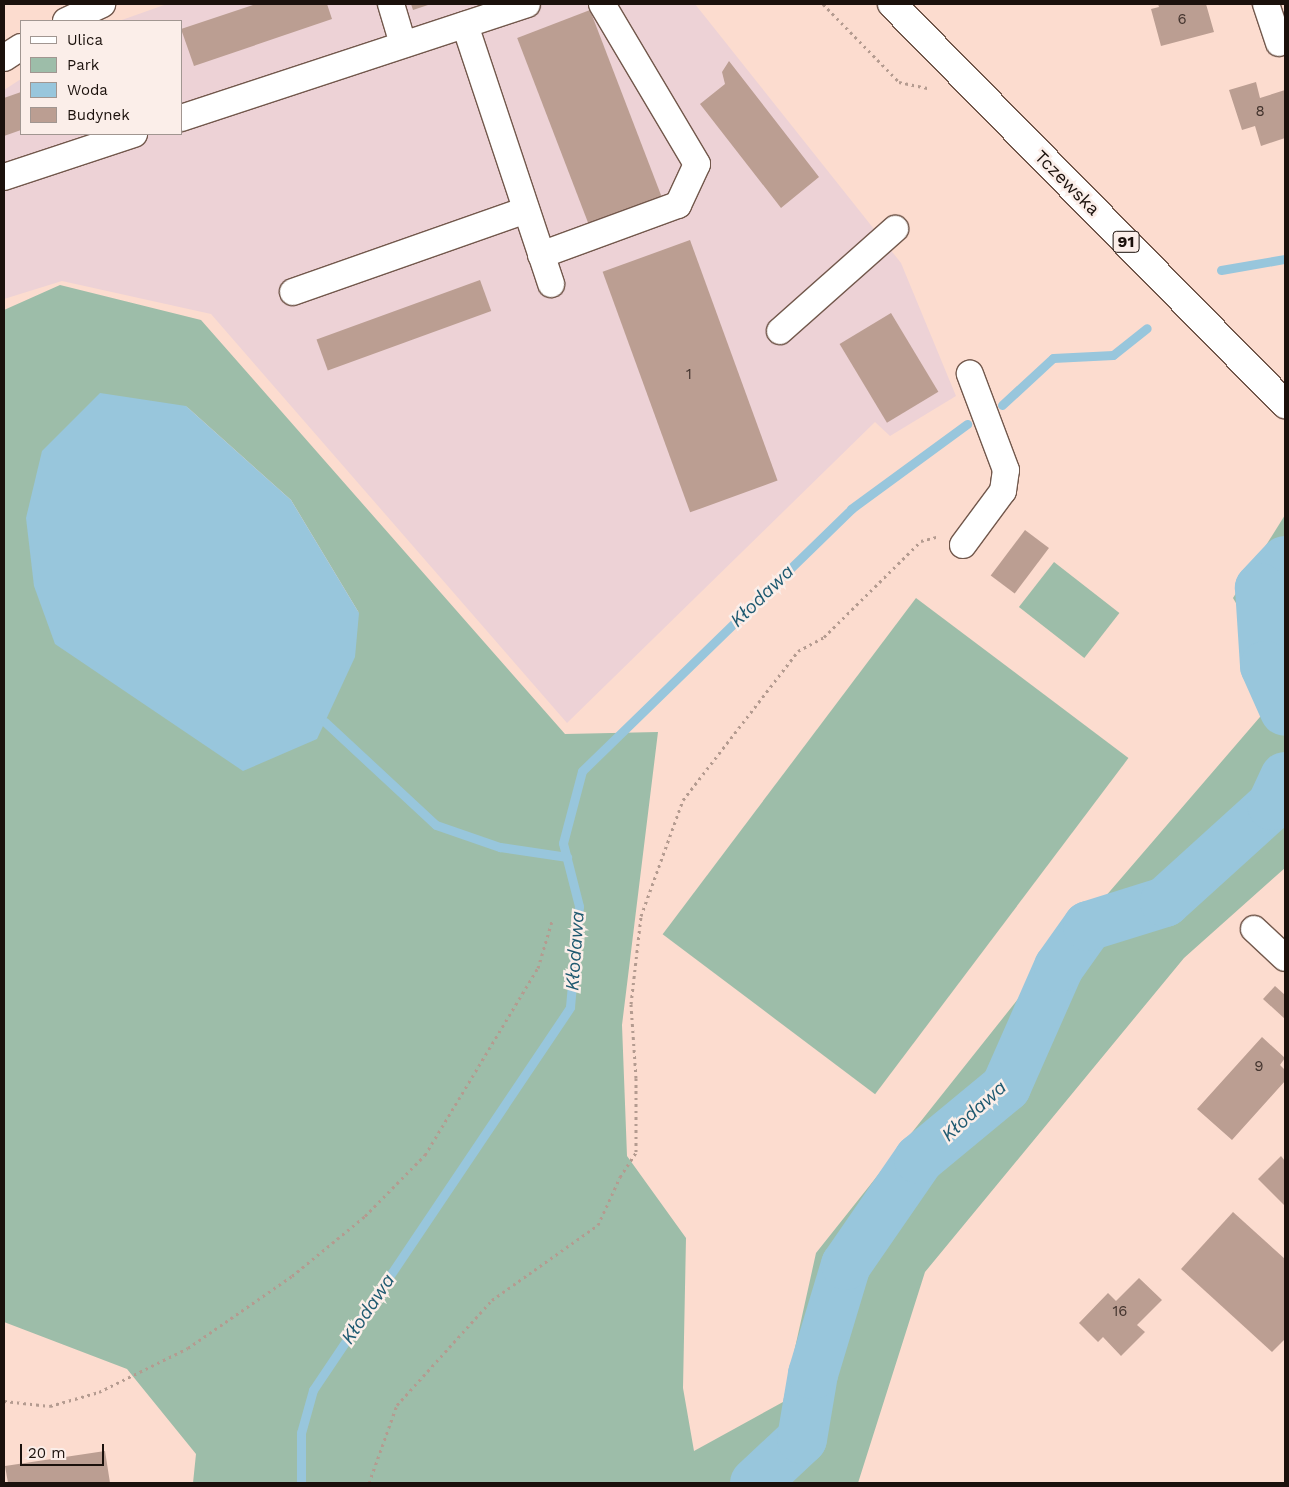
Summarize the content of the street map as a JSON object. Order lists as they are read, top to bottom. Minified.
{"streets":{"main road":["Tczewska","91"]},"water":["Kłodawa"],"house_numbers":["6","8","1","9","16"],"legend":["Ulica","Park","Woda","Budynek"],"scale_bar":"20 m"}
